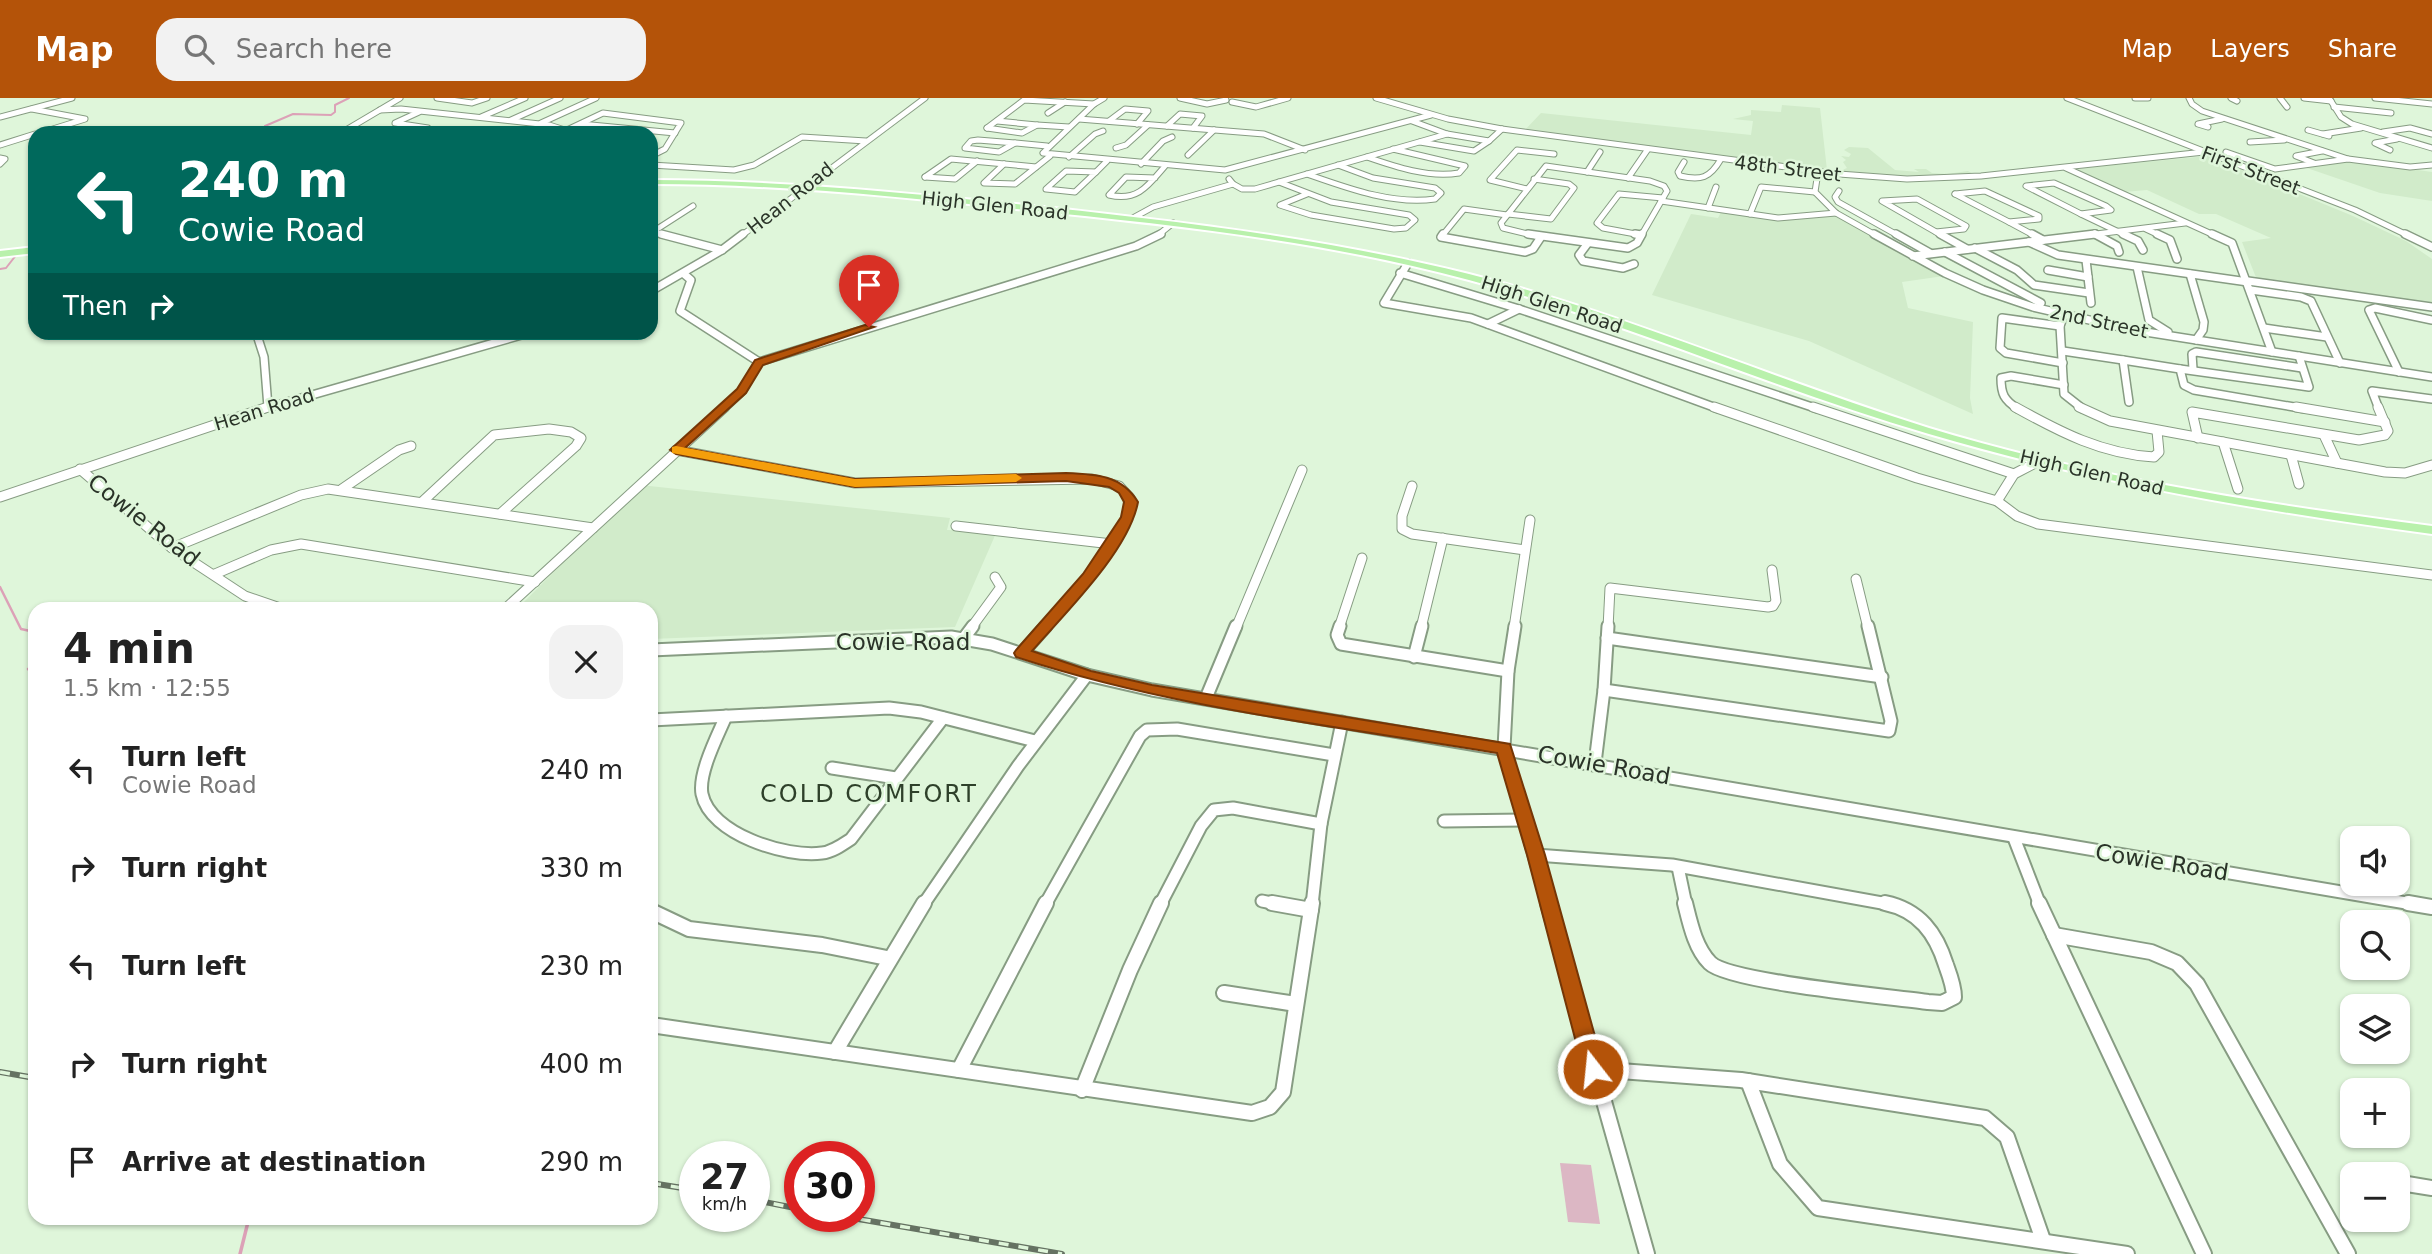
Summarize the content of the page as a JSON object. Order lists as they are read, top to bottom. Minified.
{"streets":{"main road":["High Glen Road"],"street":["48th Street","First Street","Hean Road","2nd Street","Cowie Road"]},"crossings":[["48th Street","First Street"],["Hean Road","High Glen Road"],["Hean Road","Cowie Road"]],"districts":["COLD COMFORT"],"page":{"header":"Map","search":"Search here","nav":["Map","Layers","Share"],"turn":["240 m","Cowie Road"],"then":"Then","heading":["4 min","1.5 km · 12:55"],"list":[{"name":"Turn left","note":"Cowie Road","value":"240 m"},{"name":"Turn right","value":"330 m"},{"name":"Turn left","value":"230 m"},{"name":"Turn right","value":"400 m"},{"name":"Arrive at destination","value":"290 m"}],"map_buttons":["+","−"],"speed":"27 km/h","limit":"30"}}
